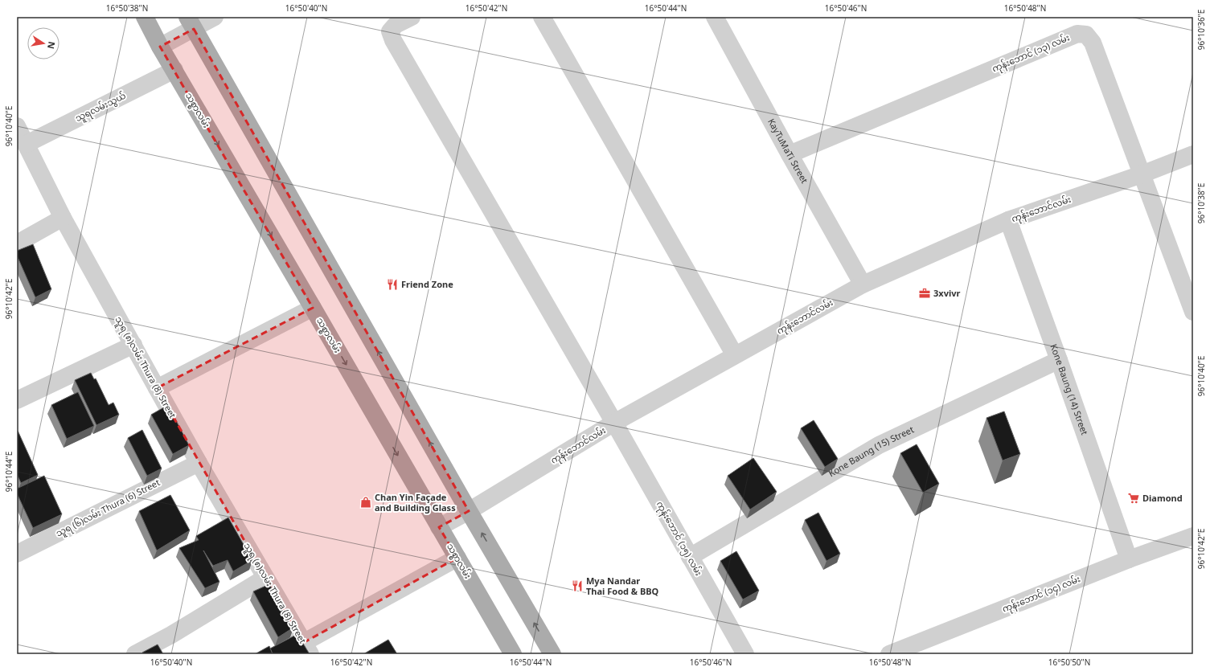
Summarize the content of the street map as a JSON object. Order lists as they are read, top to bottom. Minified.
{"streets":{"main road":["သစ္စာလမ်း"],"street":["ကုန်းဘောင် (၁၃) လမ်း","သူရလမ်းသွယ်","KayTuMaTi Street","ကုန်းဘောင်လမ်း","သူရ (၈)လမ်း Thura (8) Street","Kone Baung (14) Street","Kone Baung (15) Street","သူရ (၆)လမ်း Thura (6) Street","ကုန်းဘောင် (၁၅) လမ်း","ကုန်းဘောင် (၁၄) လမ်း"]},"crossings":[["ကုန်းဘောင် (၁၃) လမ်း","KayTuMaTi Street"],["ကုန်းဘောင် (၁၃) လမ်း","ကုန်းဘောင်လမ်း"],["သူရလမ်းသွယ်","သစ္စာလမ်း"],["သူရလမ်းသွယ်","သူရ (၈)လမ်း Thura (8) Street"],["သစ္စာလမ်း","ကုန်းဘောင်လမ်း"],["KayTuMaTi Street","ကုန်းဘောင်လမ်း"],["ကုန်းဘောင်လမ်း","Kone Baung (14) Street"],["ကုန်းဘောင်လမ်း","ကုန်းဘောင် (၁၅) လမ်း"],["သူရ (၈)လမ်း Thura (8) Street","သူရ (၆)လမ်း Thura (6) Street"],["Kone Baung (14) Street","Kone Baung (15) Street"],["Kone Baung (14) Street","ကုန်းဘောင် (၁၄) လမ်း"],["Kone Baung (15) Street","ကုန်းဘောင် (၁၅) လမ်း"]],"places":{"restaurant":["Friend Zone","Mya Nandar Thai Food & BBQ"],"office":["3xvivr"],"supermarket":["Diamond"],"shop":["Chan Yin Façade and Building Glass"]},"north":"right","coordinates":["16°50'38\"N","16°50'40\"N","16°50'42\"N","16°50'44\"N","16°50'46\"N","16°50'48\"N","96°10'36\"E","96°10'40\"E","96°10'38\"E","96°10'42\"E","96°10'44\"E","16°50'50\"N"]}
